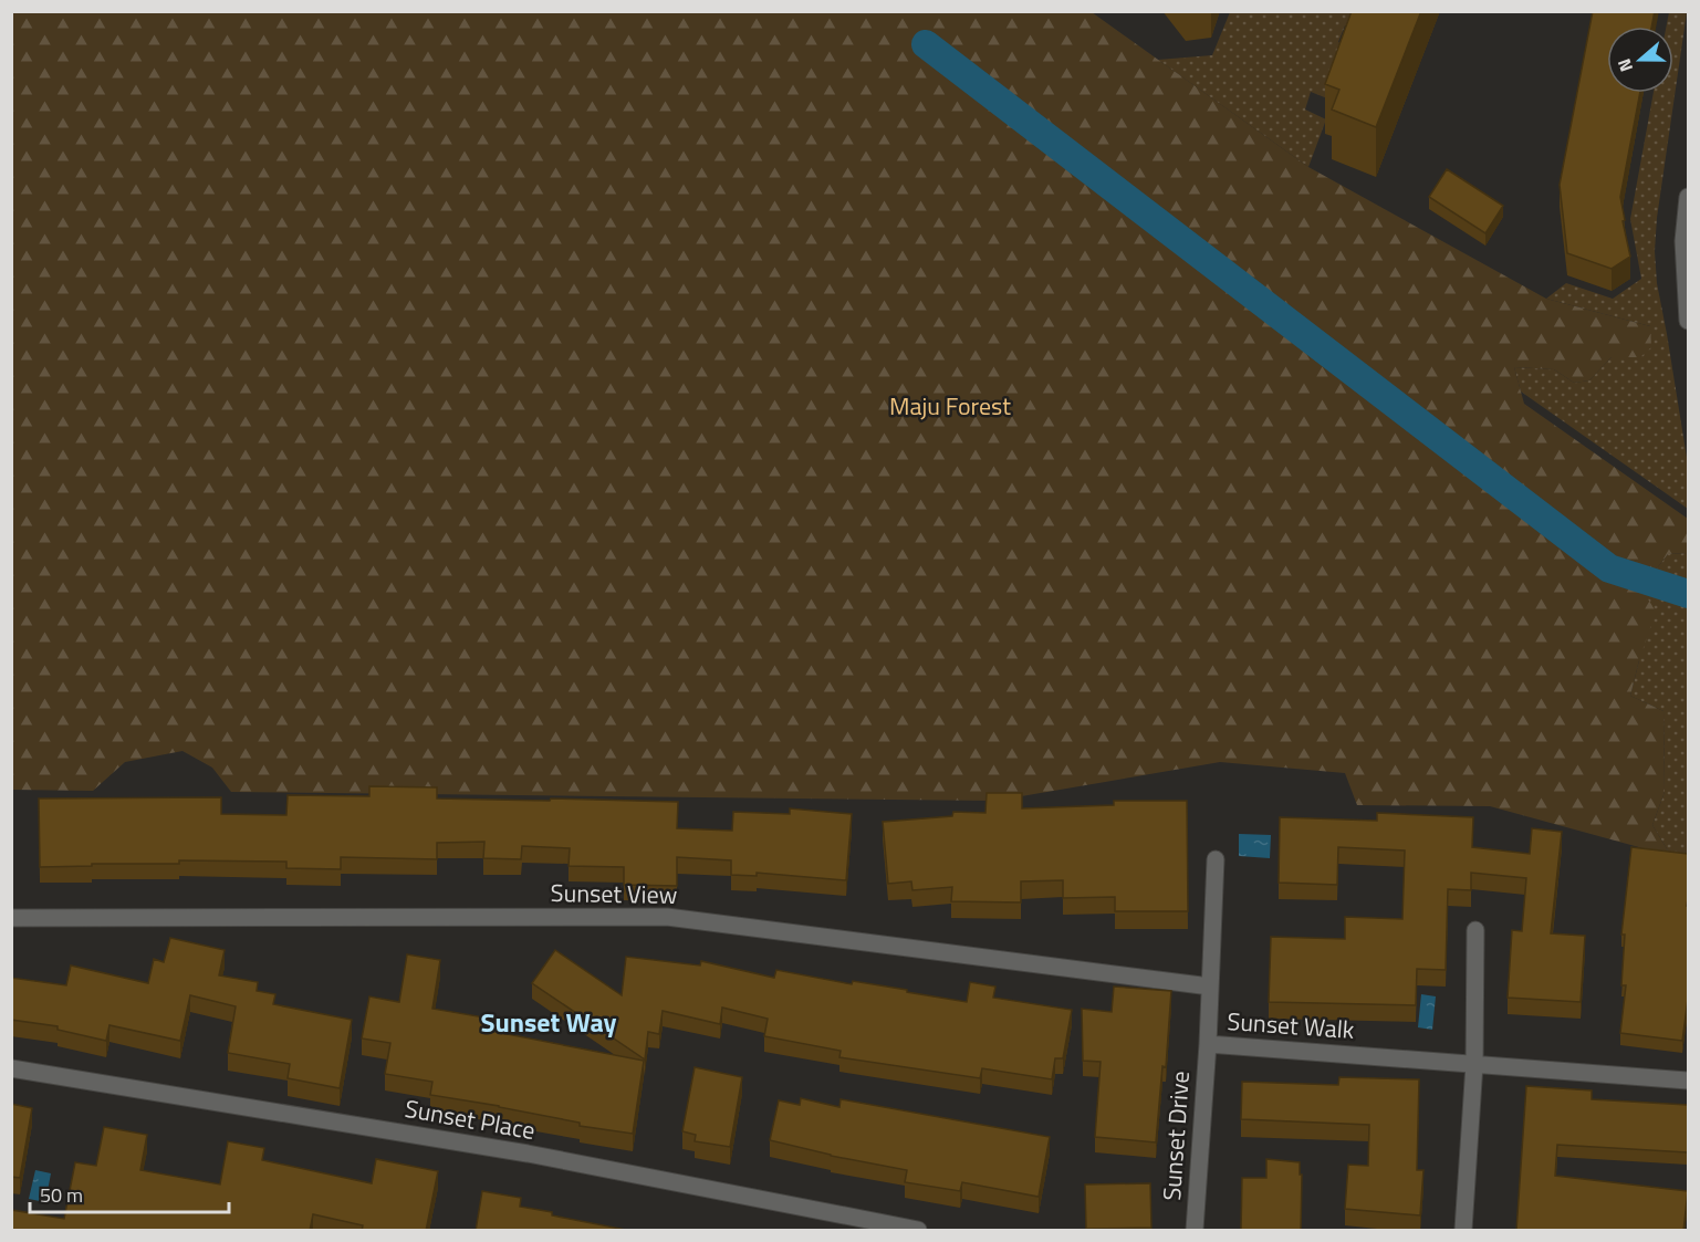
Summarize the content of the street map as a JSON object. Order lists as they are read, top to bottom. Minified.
{"streets":{"street":["Sunset View","Sunset Walk","Sunset Place","Sunset Drive"]},"crossings":[["Sunset View","Sunset Walk"],["Sunset Walk","Sunset Drive"]],"districts":["Sunset Way"],"parks":["Maju Forest"],"scale_bar":"50 m","north":"left"}
